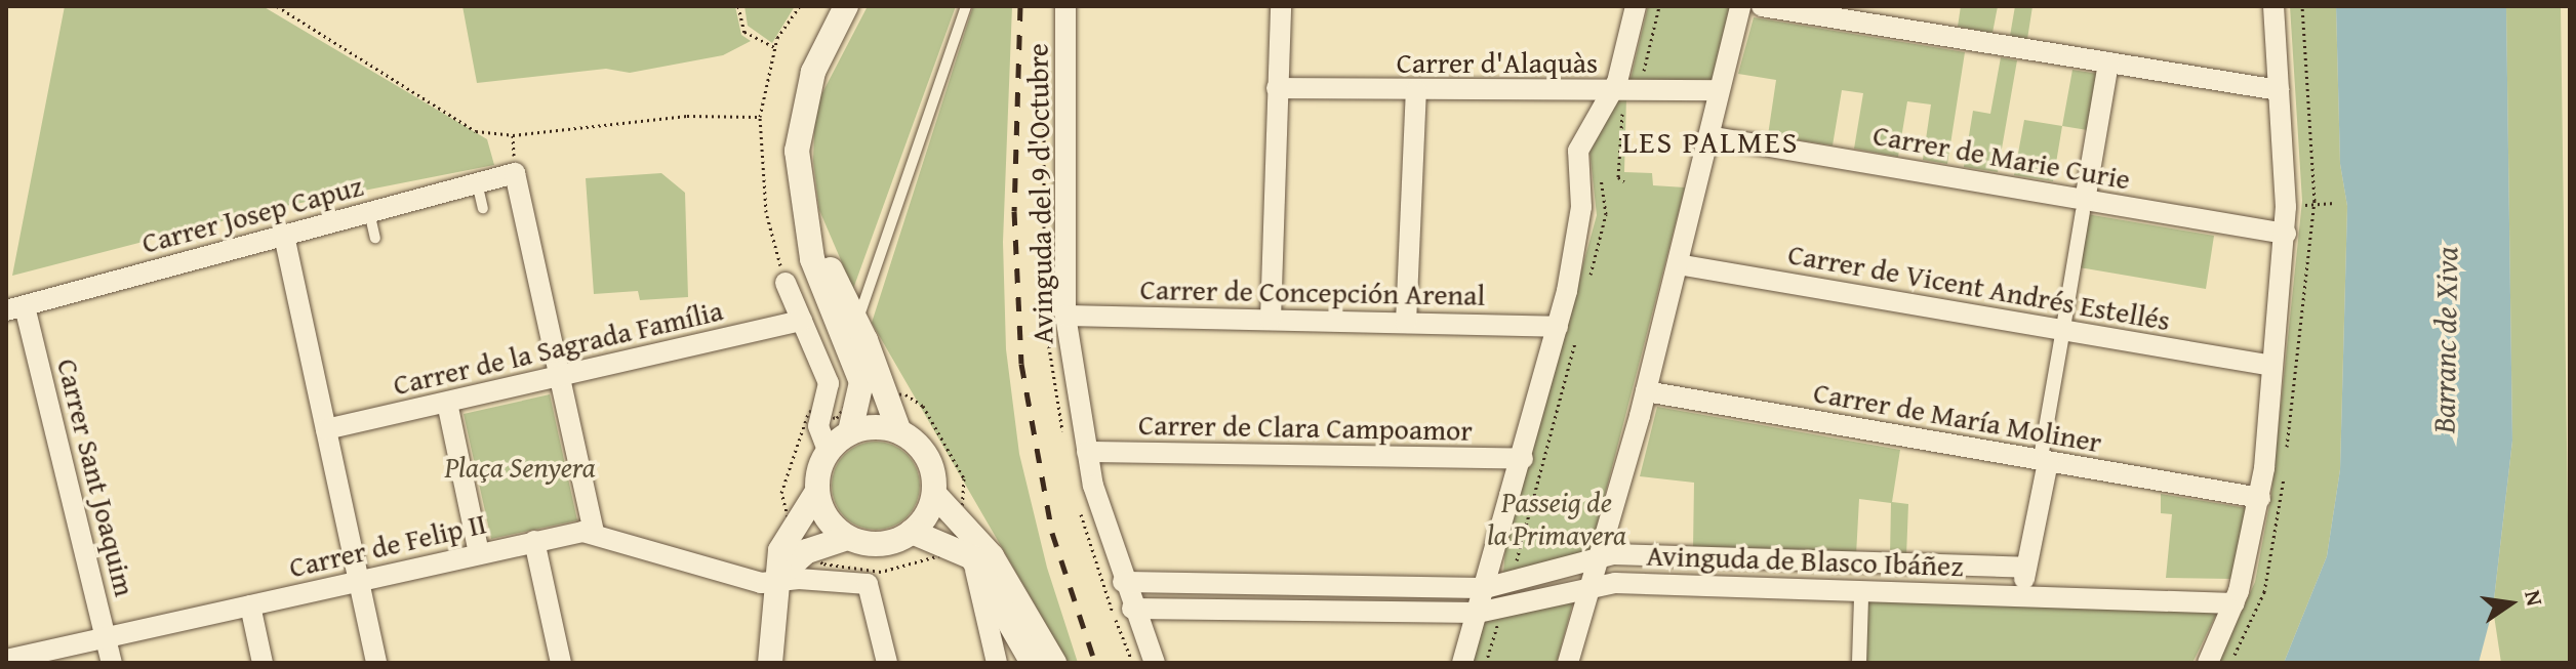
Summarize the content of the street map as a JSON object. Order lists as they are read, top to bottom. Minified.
{"streets":{"street":["Carrer d'Alaquàs","Carrer de Marie Curie","Avinguda del 9 d'Octubre","Carrer Josep Capuz","Carrer de Vicent Andrés Estellés","Carrer de Concepción Arenal","Carrer de la Sagrada Família","Carrer de María Moliner","Carrer de Clara Campoamor","Carrer Sant Joaquim","Carrer de Felip II","Avinguda de Blasco Ibáñez"]},"crossings":[["Avinguda del 9 d'Octubre","Carrer de Concepción Arenal"],["Avinguda del 9 d'Octubre","Carrer de Clara Campoamor"],["Avinguda del 9 d'Octubre","Avinguda de Blasco Ibáñez"],["Carrer Josep Capuz","Carrer de la Sagrada Família"],["Carrer Josep Capuz","Carrer Sant Joaquim"],["Carrer Sant Joaquim","Carrer de Felip II"]],"districts":["LES PALMES"],"water":["Barranc de Xiva"],"parks":["Plaça Senyera","Passeig de la Primavera"],"north":"right"}
